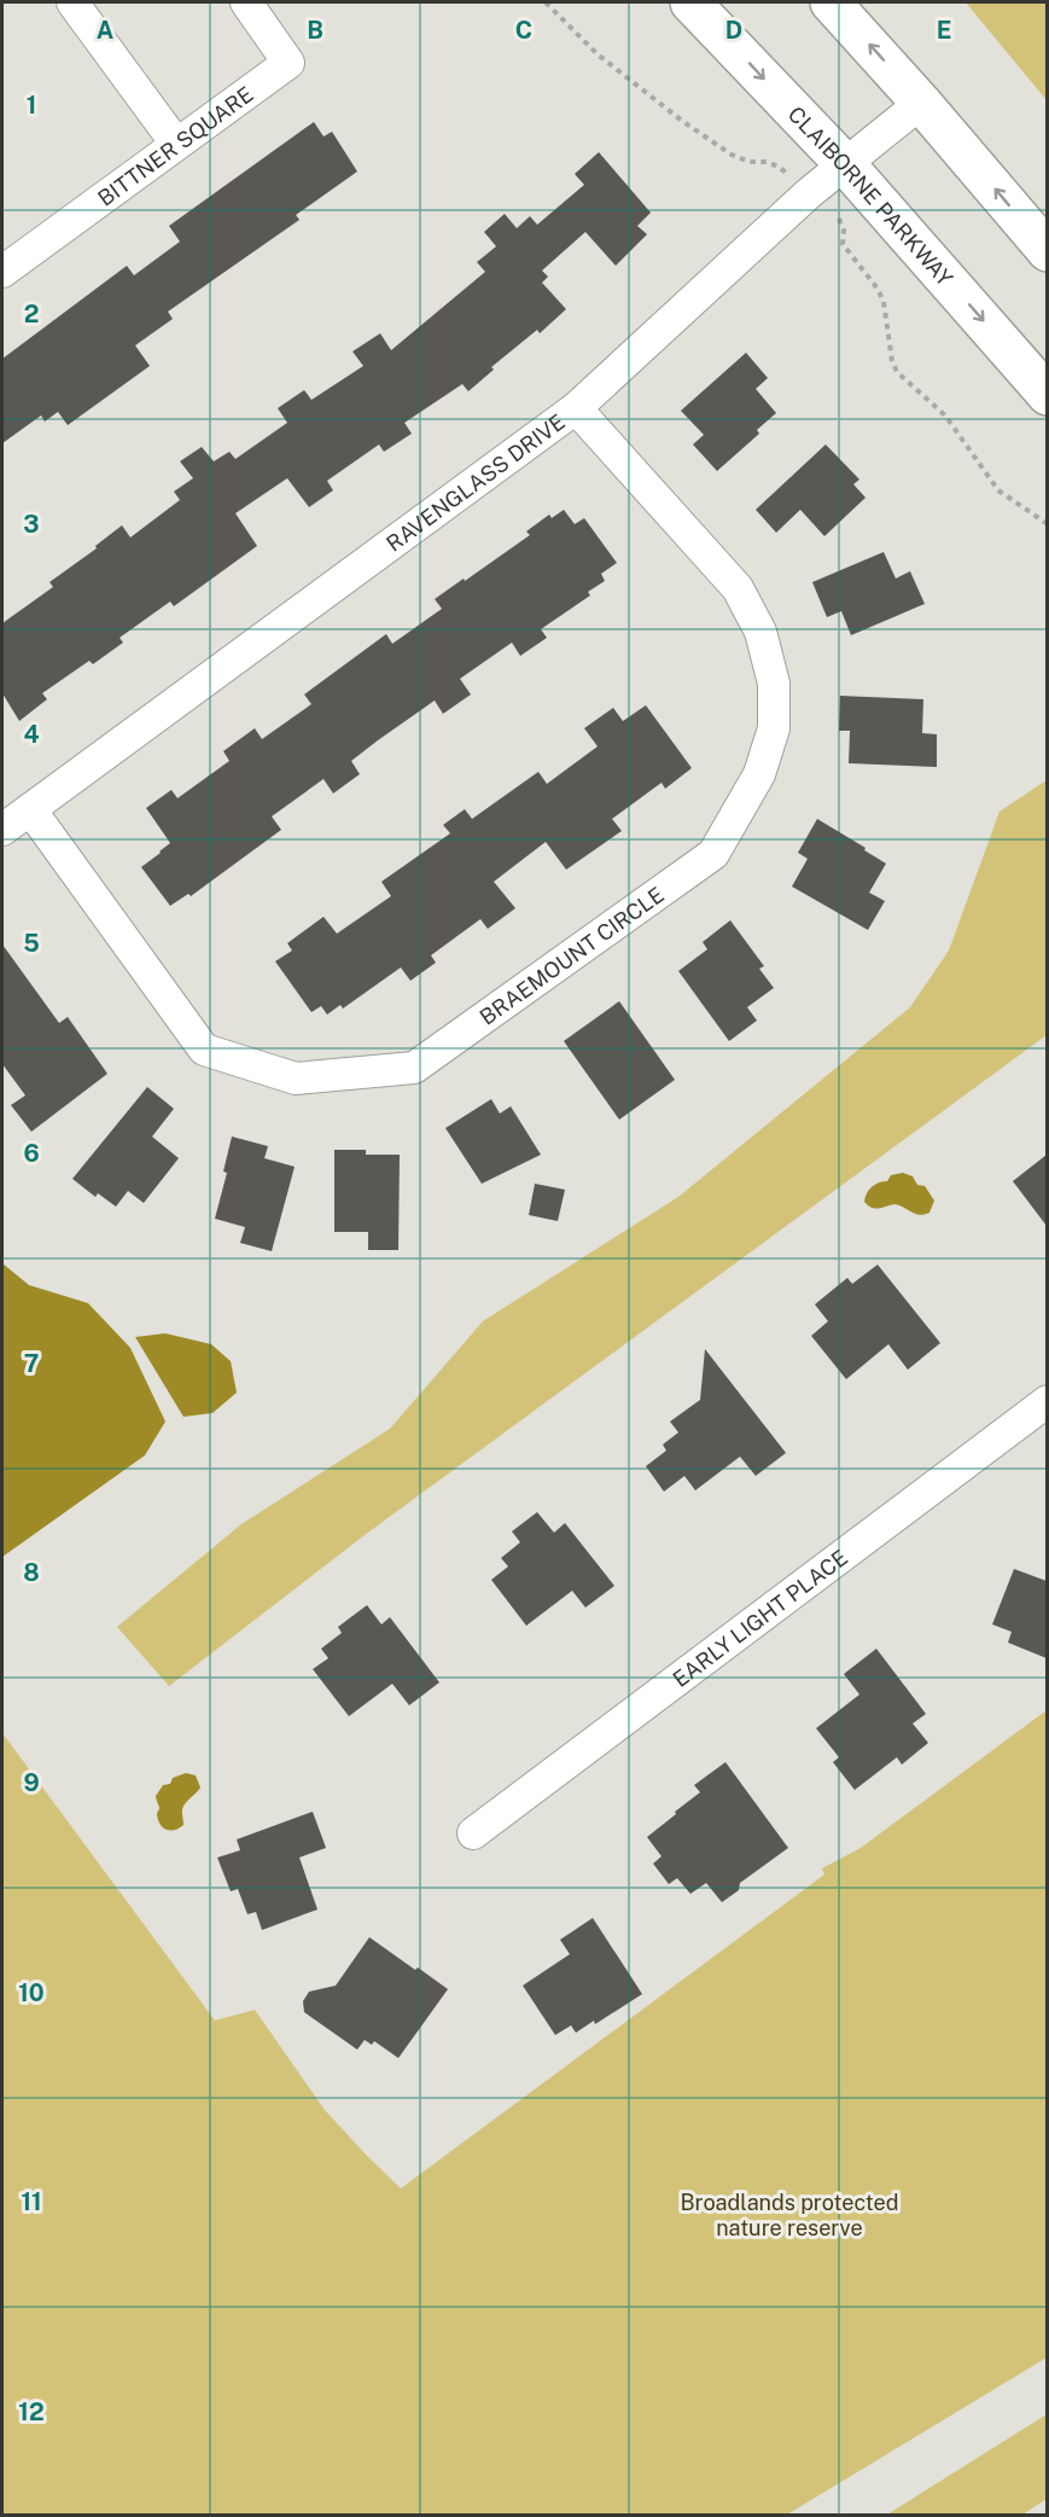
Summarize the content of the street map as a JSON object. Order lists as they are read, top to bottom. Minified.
{"streets":{"main road":["CLAIBORNE PARKWAY"],"street":["BITTNER SQUARE","RAVENGLASS DRIVE","BRAEMOUNT CIRCLE","EARLY LIGHT PLACE"]},"crossings":[["CLAIBORNE PARKWAY","RAVENGLASS DRIVE"],["RAVENGLASS DRIVE","BRAEMOUNT CIRCLE"]],"parks":["Broadlands protected nature reserve"],"grid":{"columns":["A","B","C","D","E"],"rows":["1","2","3","4","5","6","7","8","9","10","11","12"]}}
